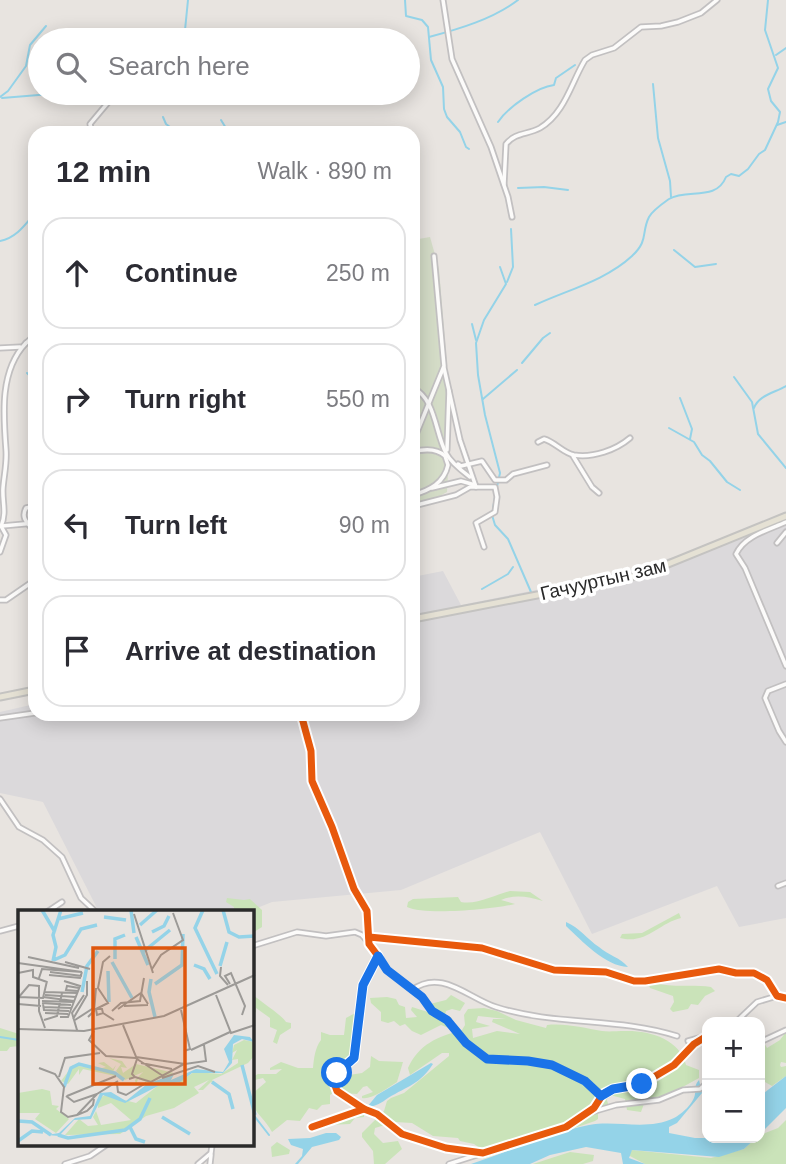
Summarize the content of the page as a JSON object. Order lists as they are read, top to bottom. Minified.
{"streets":{"main road":["Гачууртын зам"]},"page":{"search":"Search here","heading":["12 min","Walk · 890 m"],"list":[["Continue","250 m"],["Turn right","550 m"],["Turn left","90 m"],"Arrive at destination"],"map_buttons":["+","−"]}}
